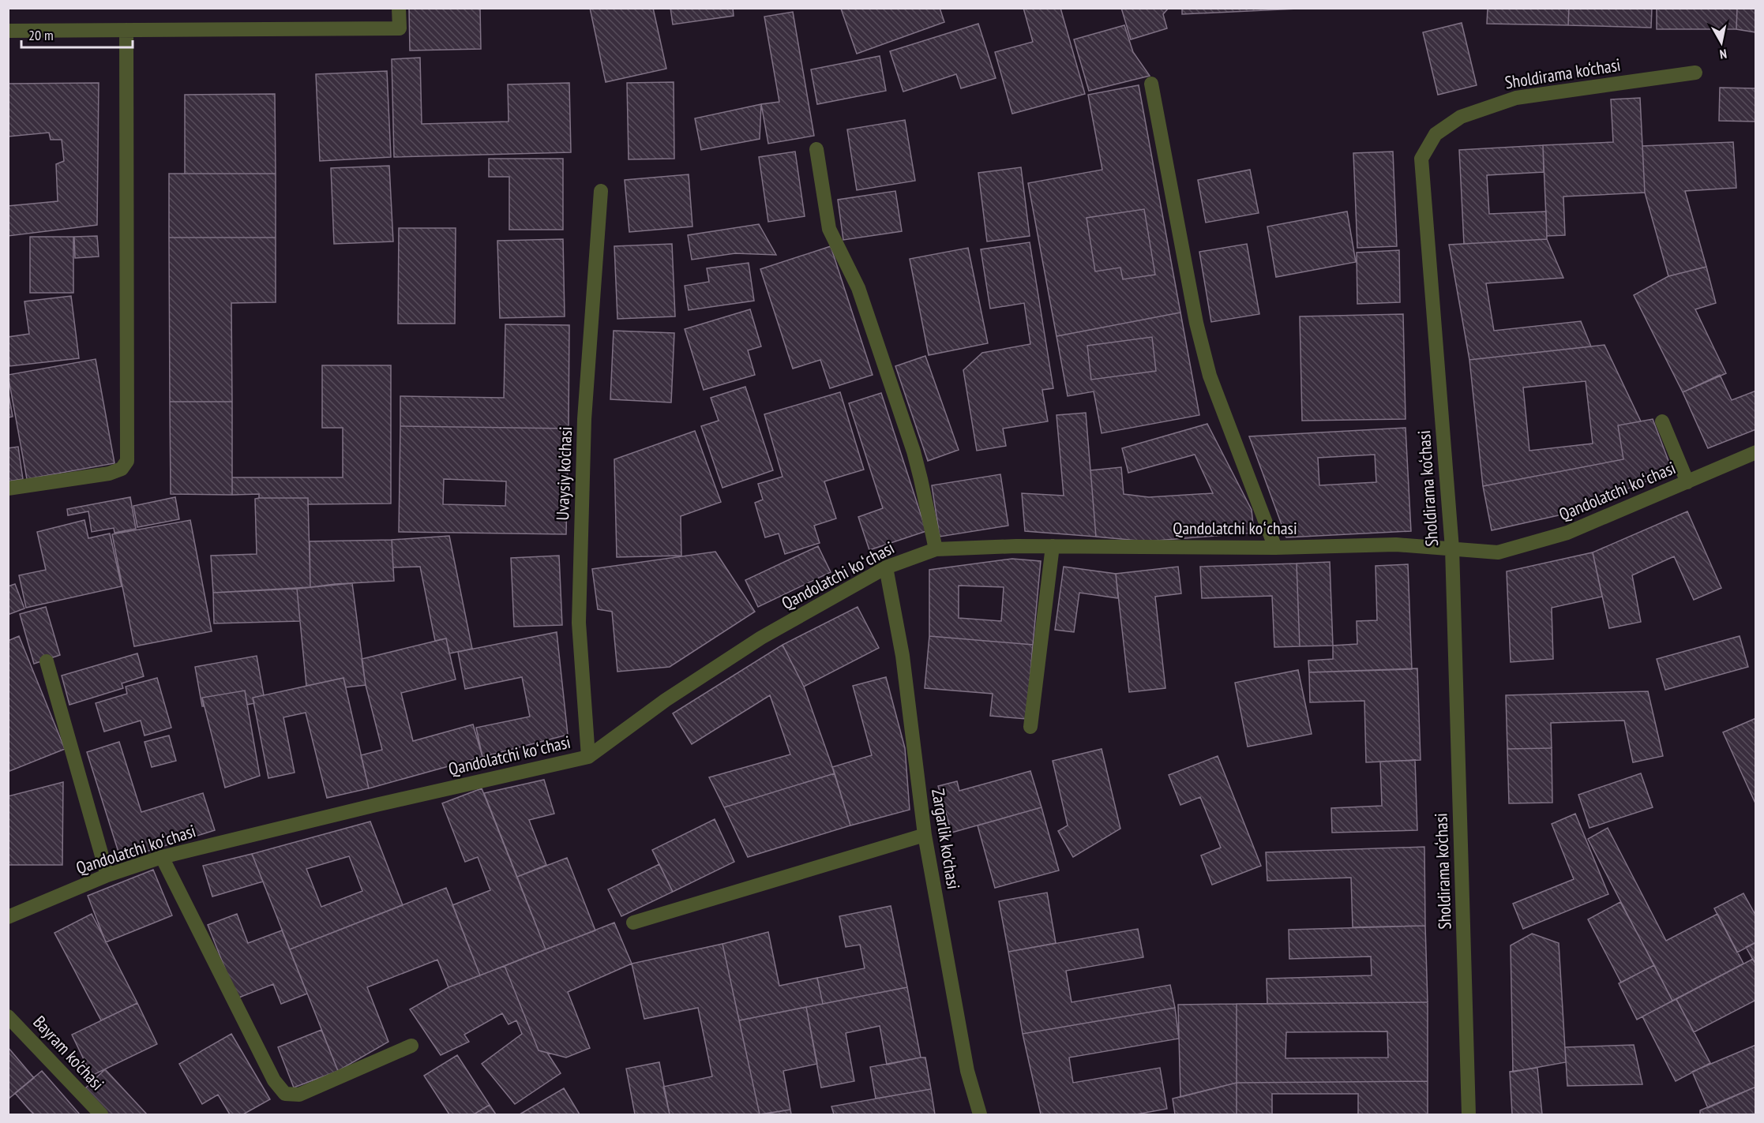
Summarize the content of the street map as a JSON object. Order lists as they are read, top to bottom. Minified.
{"streets":{"street":["Sholdirama ko‘chasi","Uvaysiy ko'chasi","Qandolatchi koʻchasi","Zargarlik ko'chasi","Bayram ko'chasi"]},"crossings":[["Sholdirama ko‘chasi","Qandolatchi koʻchasi"],["Uvaysiy ko'chasi","Qandolatchi koʻchasi"],["Qandolatchi koʻchasi","Zargarlik ko'chasi"]],"scale_bar":"20 m","north":"bottom"}
